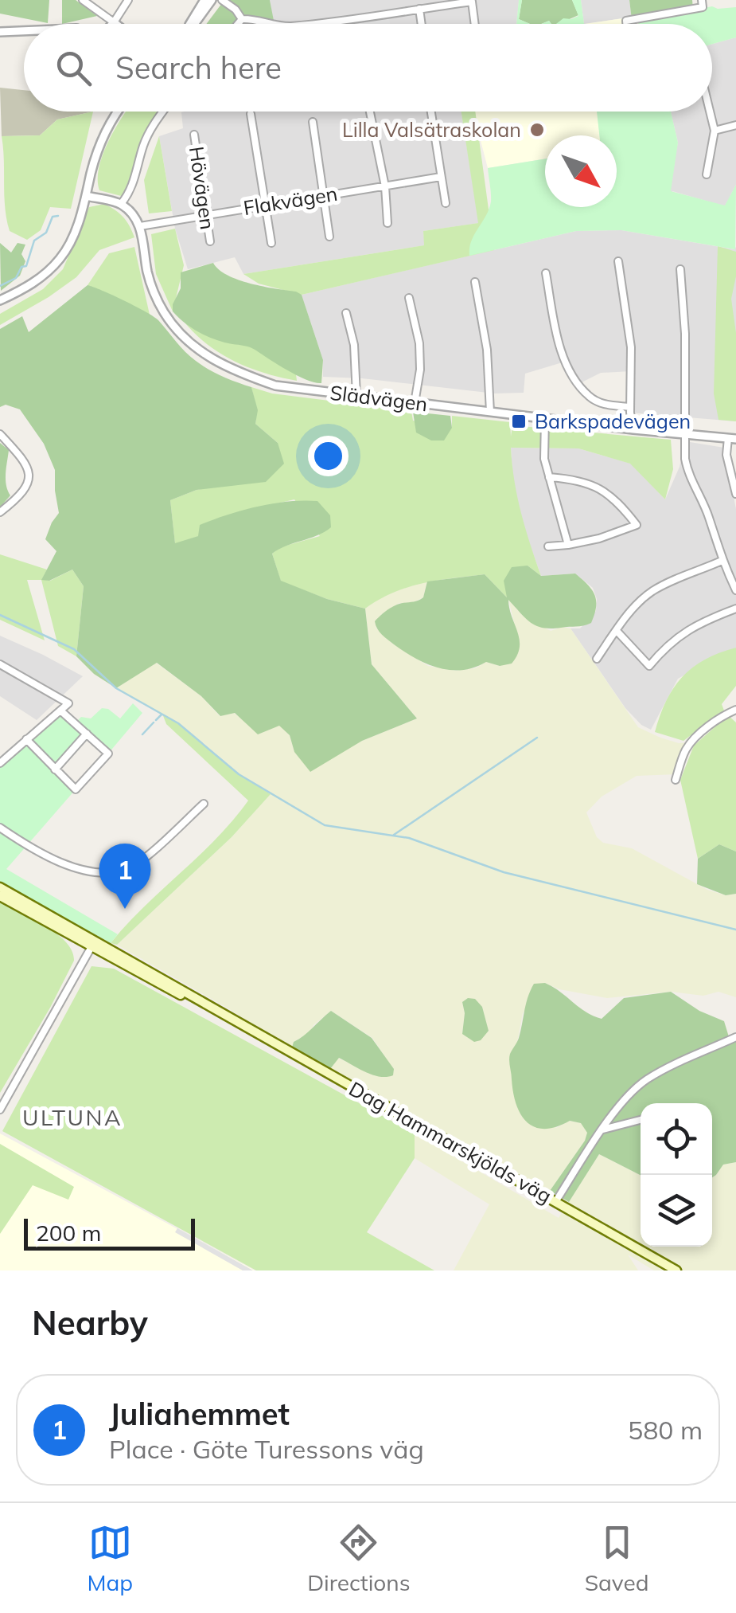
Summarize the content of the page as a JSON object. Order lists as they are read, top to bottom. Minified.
{"streets":{"main road":["Dag Hammarskjölds väg"],"street":["Hövägen","Flakvägen","Slädvägen"]},"crossings":[["Hövägen","Flakvägen"],["Flakvägen","Slädvägen"]],"districts":["ULTUNA"],"places":{"other":["Lilla Valsätraskolan"],"transit":["Barkspadevägen"]},"scale_bar":"200 m","north":"bottom right","page":{"search":"Search here","pins":"1","scale":"200 m","heading":"Nearby","list":[{"mark":"1","name":"Juliahemmet","note":"Place · Göte Turessons väg","value":"580 m"}],"nav":["Map","Directions","Saved"]}}
